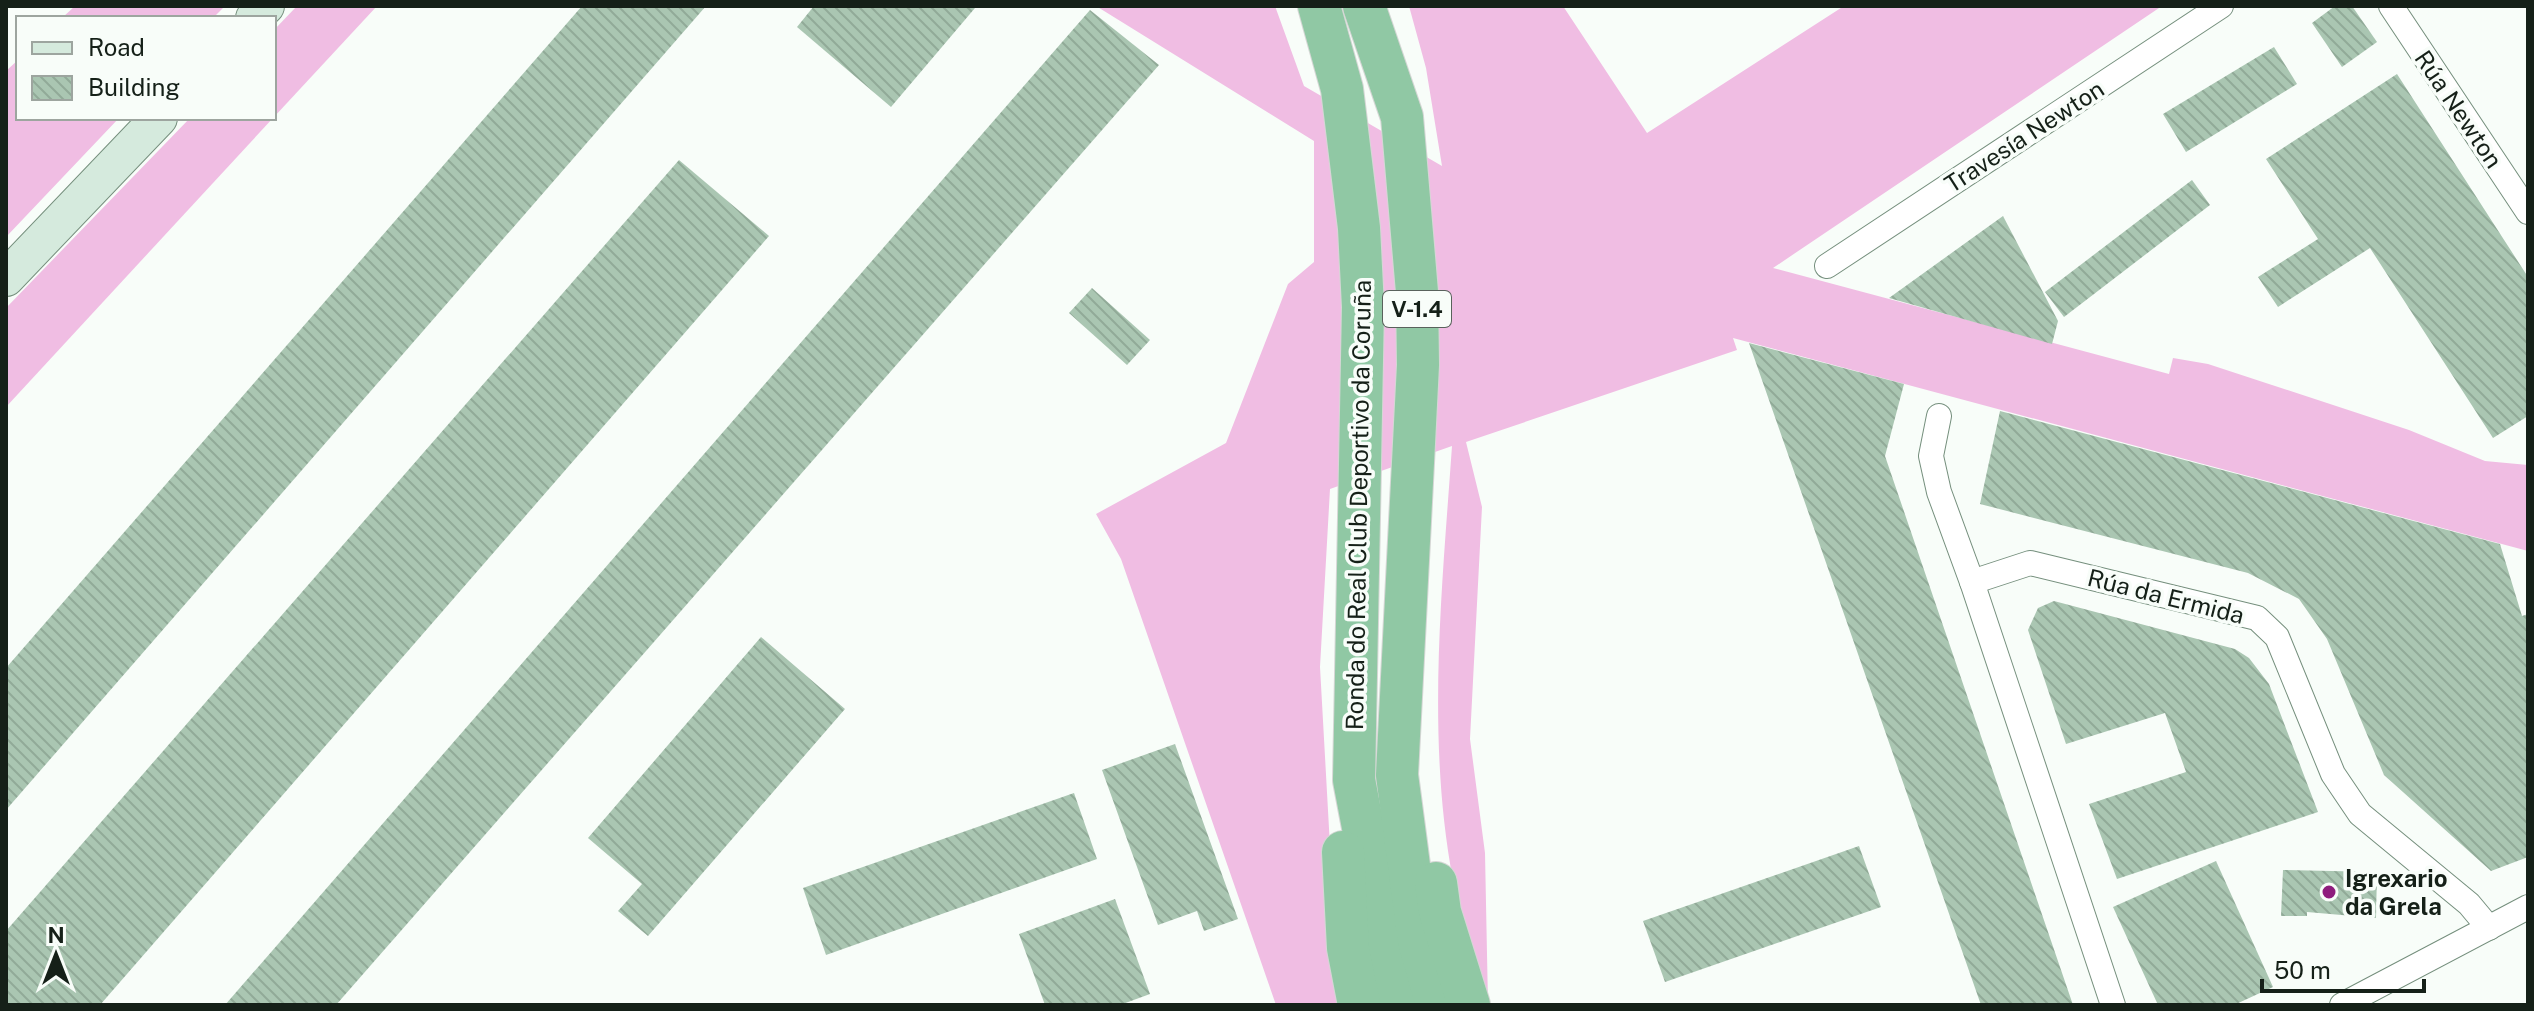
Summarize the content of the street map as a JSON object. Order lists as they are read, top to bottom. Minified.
{"streets":{"highway":["V-1.4","Ronda do Real Club Deportivo da Coruña"],"street":["Rúa Newton","Travesía Newton","Rúa da Ermida"]},"places":["Igrexario da Grela"],"legend":["Road","Building"],"scale_bar":"50 m","north":"top"}
